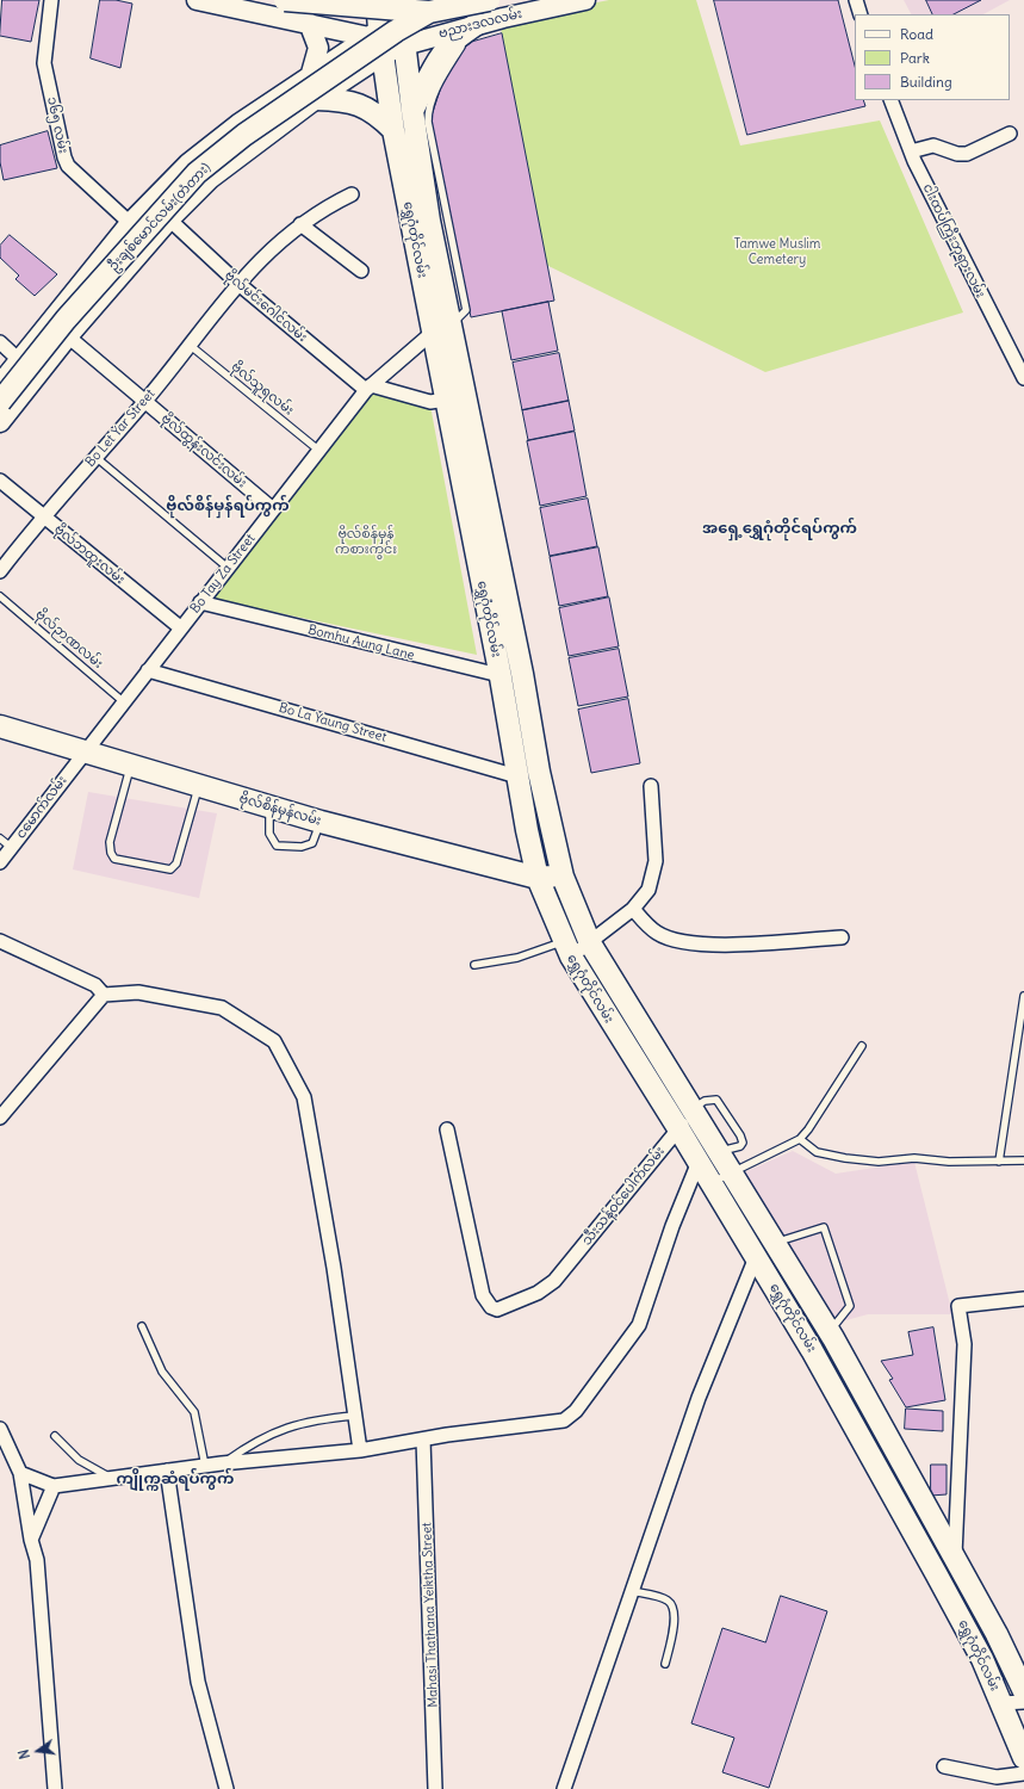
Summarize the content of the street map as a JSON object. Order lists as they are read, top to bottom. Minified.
{"streets":{"main road":["ဗညားဒလလမ်း","ဦးချစ်မောင်လမ်း(တံတား)","ရွှေဂုံတိုင်လမ်း","ဗိုလ်စိန်မှန်လမ်း"],"street":["၁၆၅ လမ်း","ငါးထပ်ကြီးဘုရားလမ်း","ဗိုလ်မင်းဂေါင်လမ်း","Bo Let Yar Street","ဗိုလ်ထွန်းလင်းလမ်း","ဗိုလ်ဘထူးလမ်း","Bo Tay Za Street","Bomhu Aung Lane","Bo La Yaung Street","ငမောက်လမ်း","သီးသန့်ဝင်ပေါက်လမ်း","Mahasi Thathana Yeiktha Street"],"lane":["ဗိုလ်သူရလမ်း","ဗိုလ်ဉာဏလမ်း"]},"crossings":[["ဗညားဒလလမ်း","ဦးချစ်မောင်လမ်း(တံတား)"],["ဗညားဒလလမ်း","ရွှေဂုံတိုင်လမ်း"],["ဦးချစ်မောင်လမ်း(တံတား)","ရွှေဂုံတိုင်လမ်း"],["ရွှေဂုံတိုင်လမ်း","Bo Tay Za Street"],["ရွှေဂုံတိုင်လမ်း","Bomhu Aung Lane"],["ရွှေဂုံတိုင်လမ်း","Bo La Yaung Street"],["ရွှေဂုံတိုင်လမ်း","ဗိုလ်စိန်မှန်လမ်း"],["ရွှေဂုံတိုင်လမ်း","သီးသန့်ဝင်ပေါက်လမ်း"],["ဗိုလ်မင်းဂေါင်လမ်း","Bo Let Yar Street"],["ဗိုလ်မင်းဂေါင်လမ်း","Bo Tay Za Street"],["ဗိုလ်သူရလမ်း","Bo Let Yar Street"],["ဗိုလ်သူရလမ်း","Bo Tay Za Street"],["Bo Let Yar Street","ဗိုလ်ထွန်းလင်းလမ်း"],["Bo Let Yar Street","ဗိုလ်ဘထူးလမ်း"],["ဗိုလ်ထွန်းလင်းလမ်း","Bo Tay Za Street"],["ဗိုလ်ဘထူးလမ်း","Bo Tay Za Street"],["Bo Tay Za Street","ဗိုလ်ဉာဏလမ်း"],["Bo Tay Za Street","Bomhu Aung Lane"],["Bo Tay Za Street","Bo La Yaung Street"],["Bo Tay Za Street","ငမောက်လမ်း"],["Bo Tay Za Street","ဗိုလ်စိန်မှန်လမ်း"],["ငမောက်လမ်း","ဗိုလ်စိန်မှန်လမ်း"]],"districts":["ဗိုလ်စိန်မှန်ရပ်ကွက်","အရှေ့ရွှေဂုံတိုင်ရပ်ကွက်","ကျိုက္ကဆံရပ်ကွက်"],"parks":["Tamwe Muslim Cemetery","ဗိုလ်စိန်မှန် ကစားကွင်း"],"legend":["Road","Park","Building"],"north":"left"}
